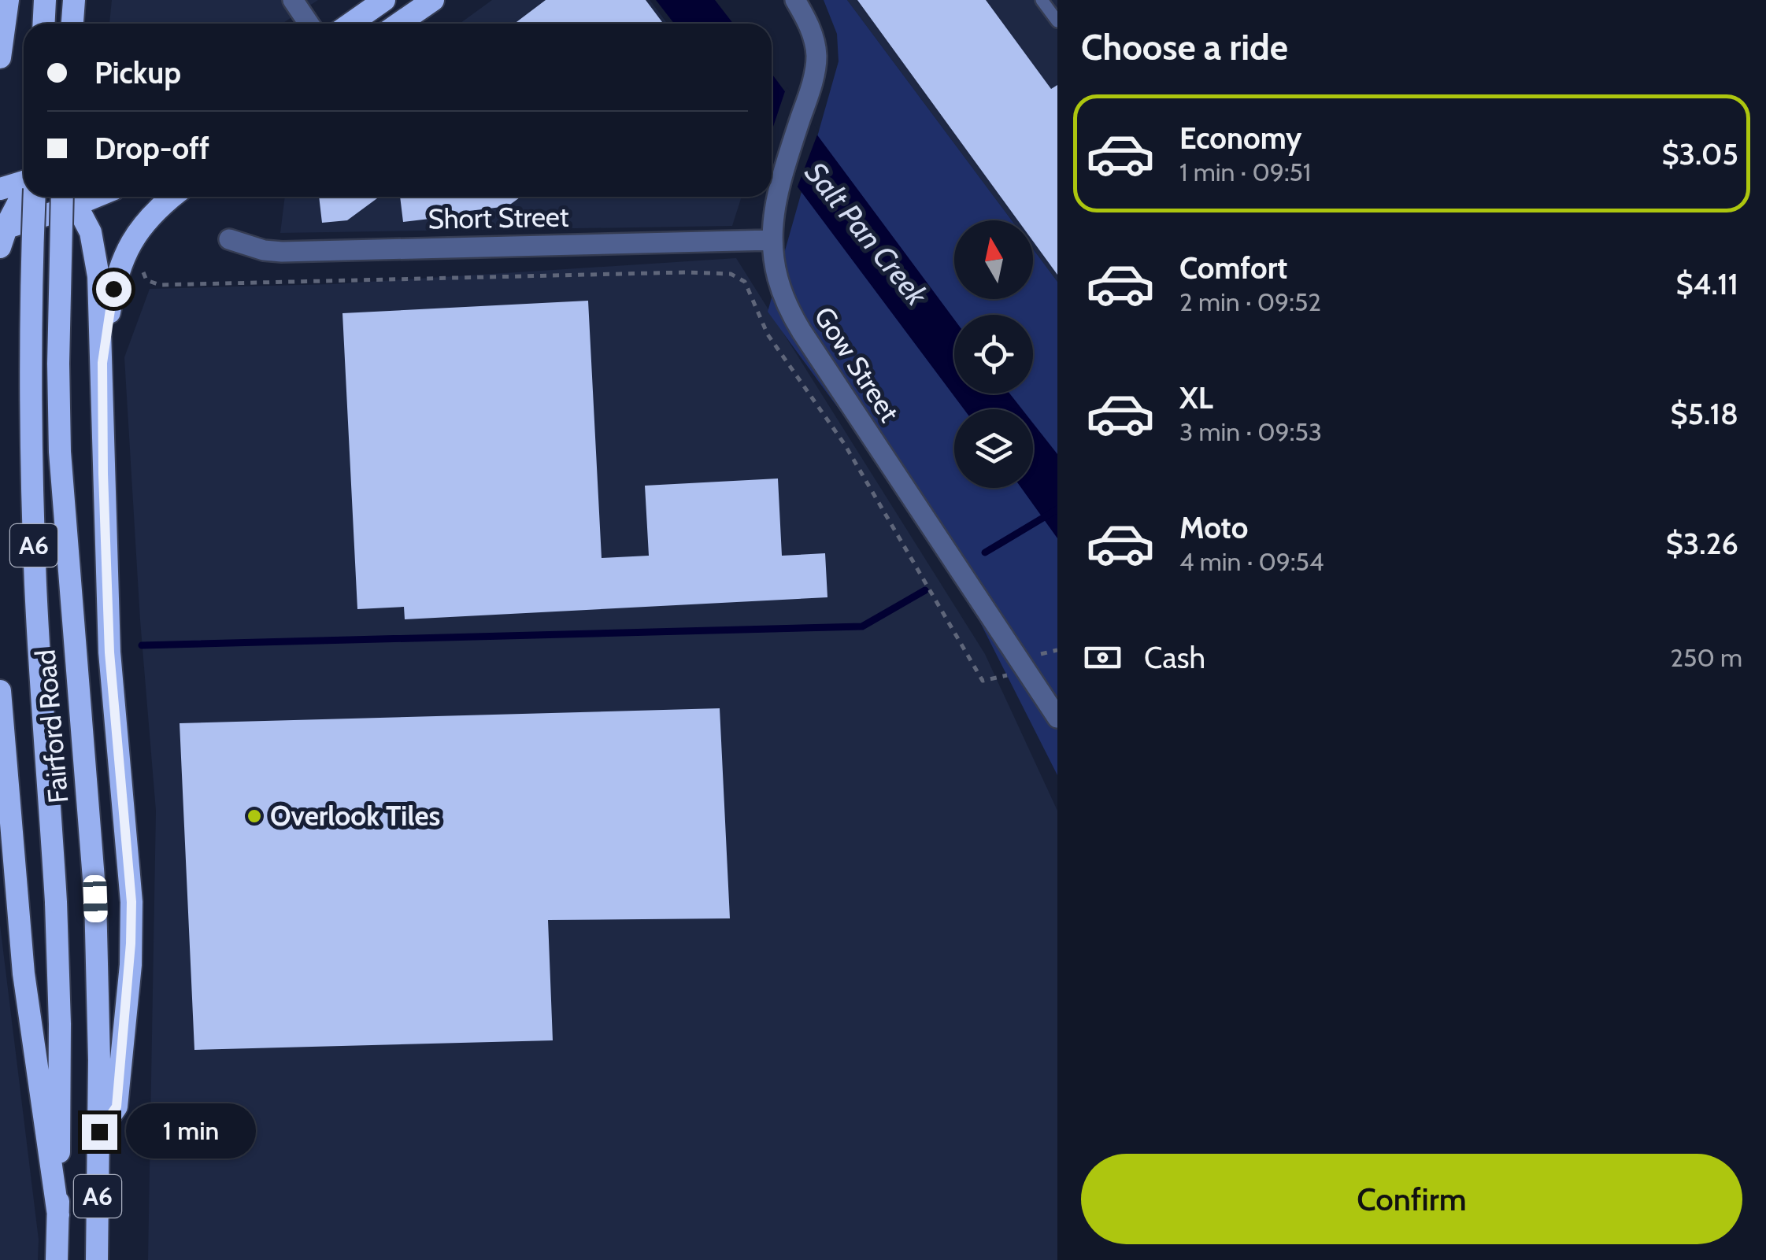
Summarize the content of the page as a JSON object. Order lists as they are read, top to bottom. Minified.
{"streets":{"highway":["A6","Fairford Road"],"street":["Short Street","Gow Street"]},"crossings":[["Short Street","Gow Street"],["A6","Fairford Road"]],"water":["Salt Pan Creek"],"places":["Overlook Tiles"],"north":"top","page":{"heading":"Choose a ride","banner":["Pickup","Drop-off"],"list":[{"name":"Economy","note":"1 min · 09:51","value":"$3.05"},{"name":"Comfort","note":"2 min · 09:52","value":"$4.11"},{"name":"XL","note":"3 min · 09:53","value":"$5.18"},{"name":"Moto","note":"4 min · 09:54","value":"$3.26"}],"pay":["Cash","250 m"],"bubble":"1 min","buttons":"Confirm"}}
